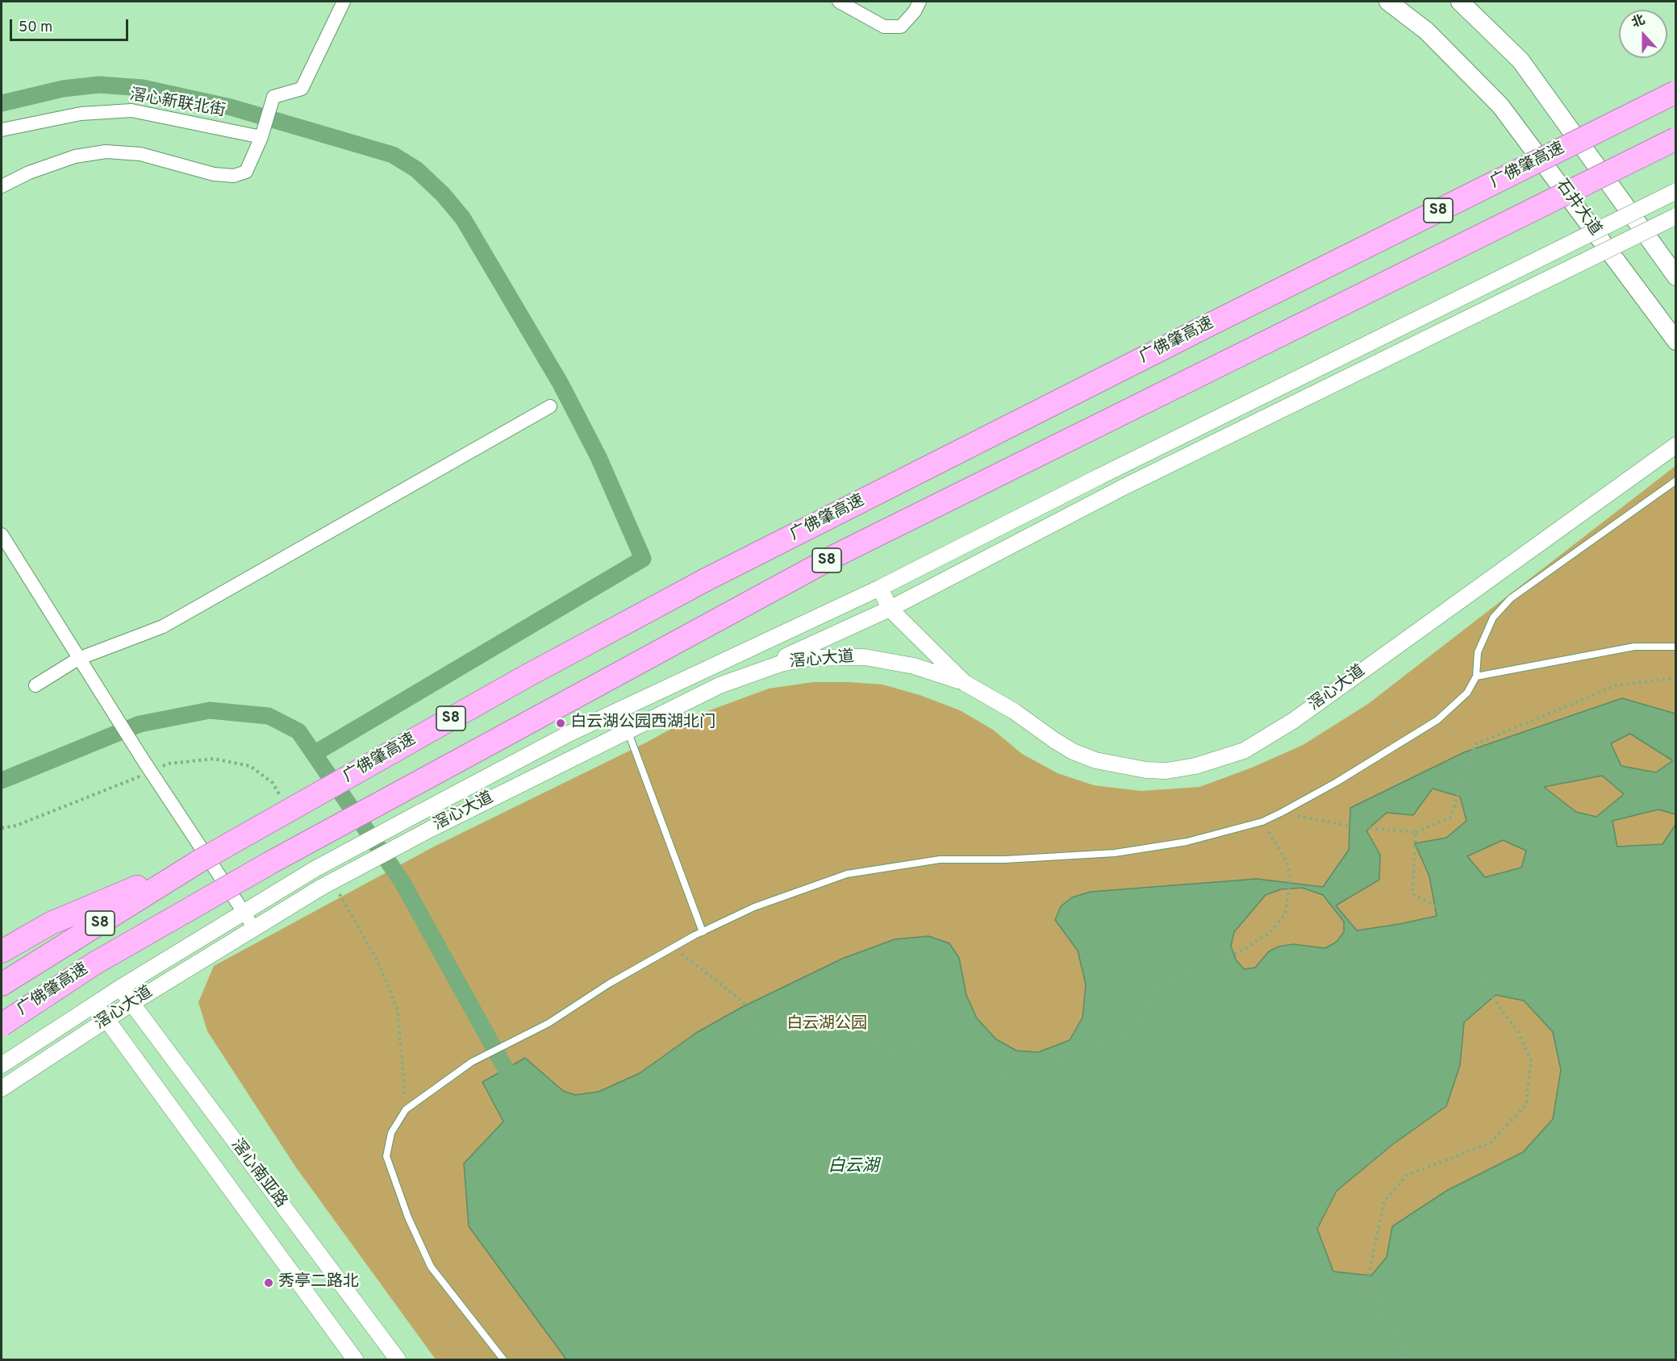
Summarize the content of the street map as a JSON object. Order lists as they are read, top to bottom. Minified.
{"streets":{"highway":["广佛肇高速","S8"],"main road":["石井大道"],"street":["滘心新联北街","滘心大道","滘心南亚路"]},"crossings":[["滘心大道","滘心南亚路"]],"water":["白云湖"],"parks":["白云湖公园"],"places":["白云湖公园西湖北门","秀亭二路北"],"scale_bar":"50 m","north":"top"}
